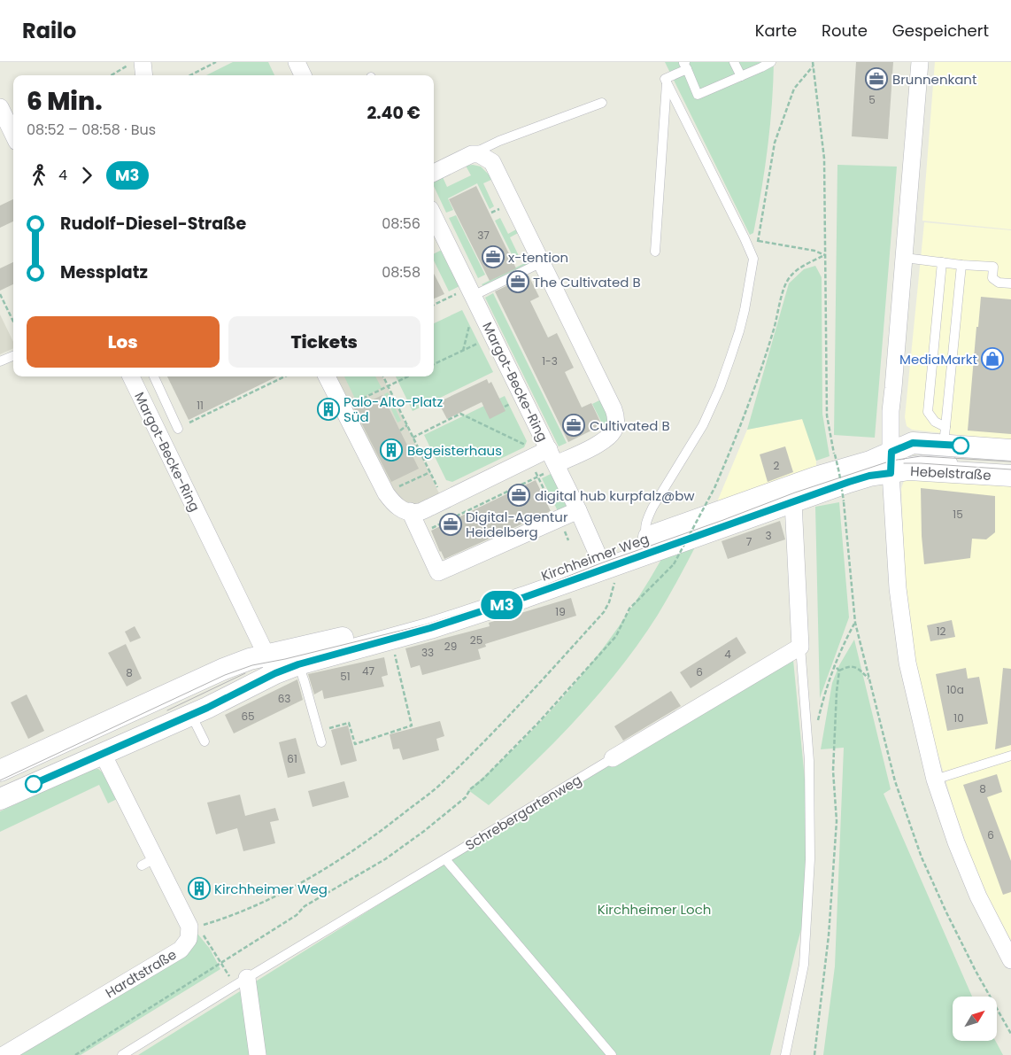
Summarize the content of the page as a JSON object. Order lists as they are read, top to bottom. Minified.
{"streets":{"street":["Margot-Becke-Ring","Hebelstraße","Kirchheimer Weg","Schrebergartenweg","Hardtstraße"]},"crossings":[["Margot-Becke-Ring","Kirchheimer Weg"],["Hebelstraße","Kirchheimer Weg"]],"parks":["Kirchheimer Loch"],"places":{"office":["Brunnenkant","x-tention","The Cultivated B","Cultivated B","digital hub kurpfalz@bw","Digital-Agentur Heidelberg"],"shop":["MediaMarkt"],"building":["Palo-Alto-Platz Süd","Begeisterhaus","Kirchheimer Weg"]},"lines":["bus line M3"],"house_numbers":["5","37","1-3","11","2","15","3","7","19","12","25","29","33","4","47","6","8","51","10a","63","65","10","61","8","6"],"north":"top right","page":{"header":"Railo","nav":["Karte","Route","Gespeichert"],"on_map":"M3","heading":["6 Min.","08:52 – 08:58 · Bus","2.40 €"],"legs":["4","M3"],"list":[{"name":"Rudolf-Diesel-Straße","value":"08:56"},{"name":"Messplatz","value":"08:58"}],"buttons":["Los","Tickets"]}}
